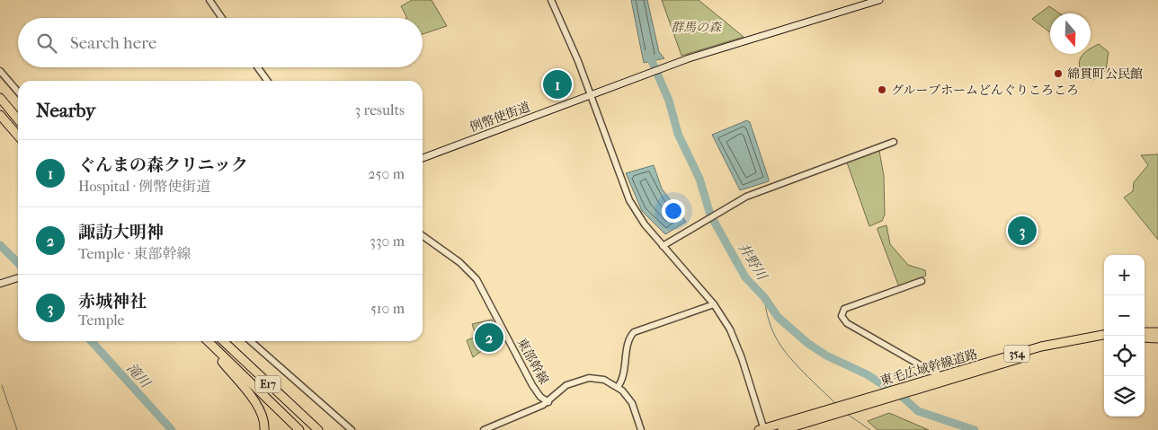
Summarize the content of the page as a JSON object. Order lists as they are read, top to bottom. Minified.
{"streets":{"highway":["354","東毛広域幹線道路","E17"],"main road":["例幣使街道"],"street":["東部幹線"]},"water":["井野川","滝川"],"parks":["群馬の森"],"places":["綿貫町公民館","グループホームどんぐりころころ"],"north":"bottom","page":{"search":"Search here","pins":["1","3","2"],"heading":["Nearby","3 results"],"list":[{"mark":"1","name":"ぐんまの森クリニック","note":"Hospital · 例幣使街道","value":"250 m"},{"mark":"2","name":"諏訪大明神","note":"Temple · 東部幹線","value":"330 m"},{"mark":"3","name":"赤城神社","note":"Temple","value":"510 m"}],"map_buttons":["+","−"]}}
